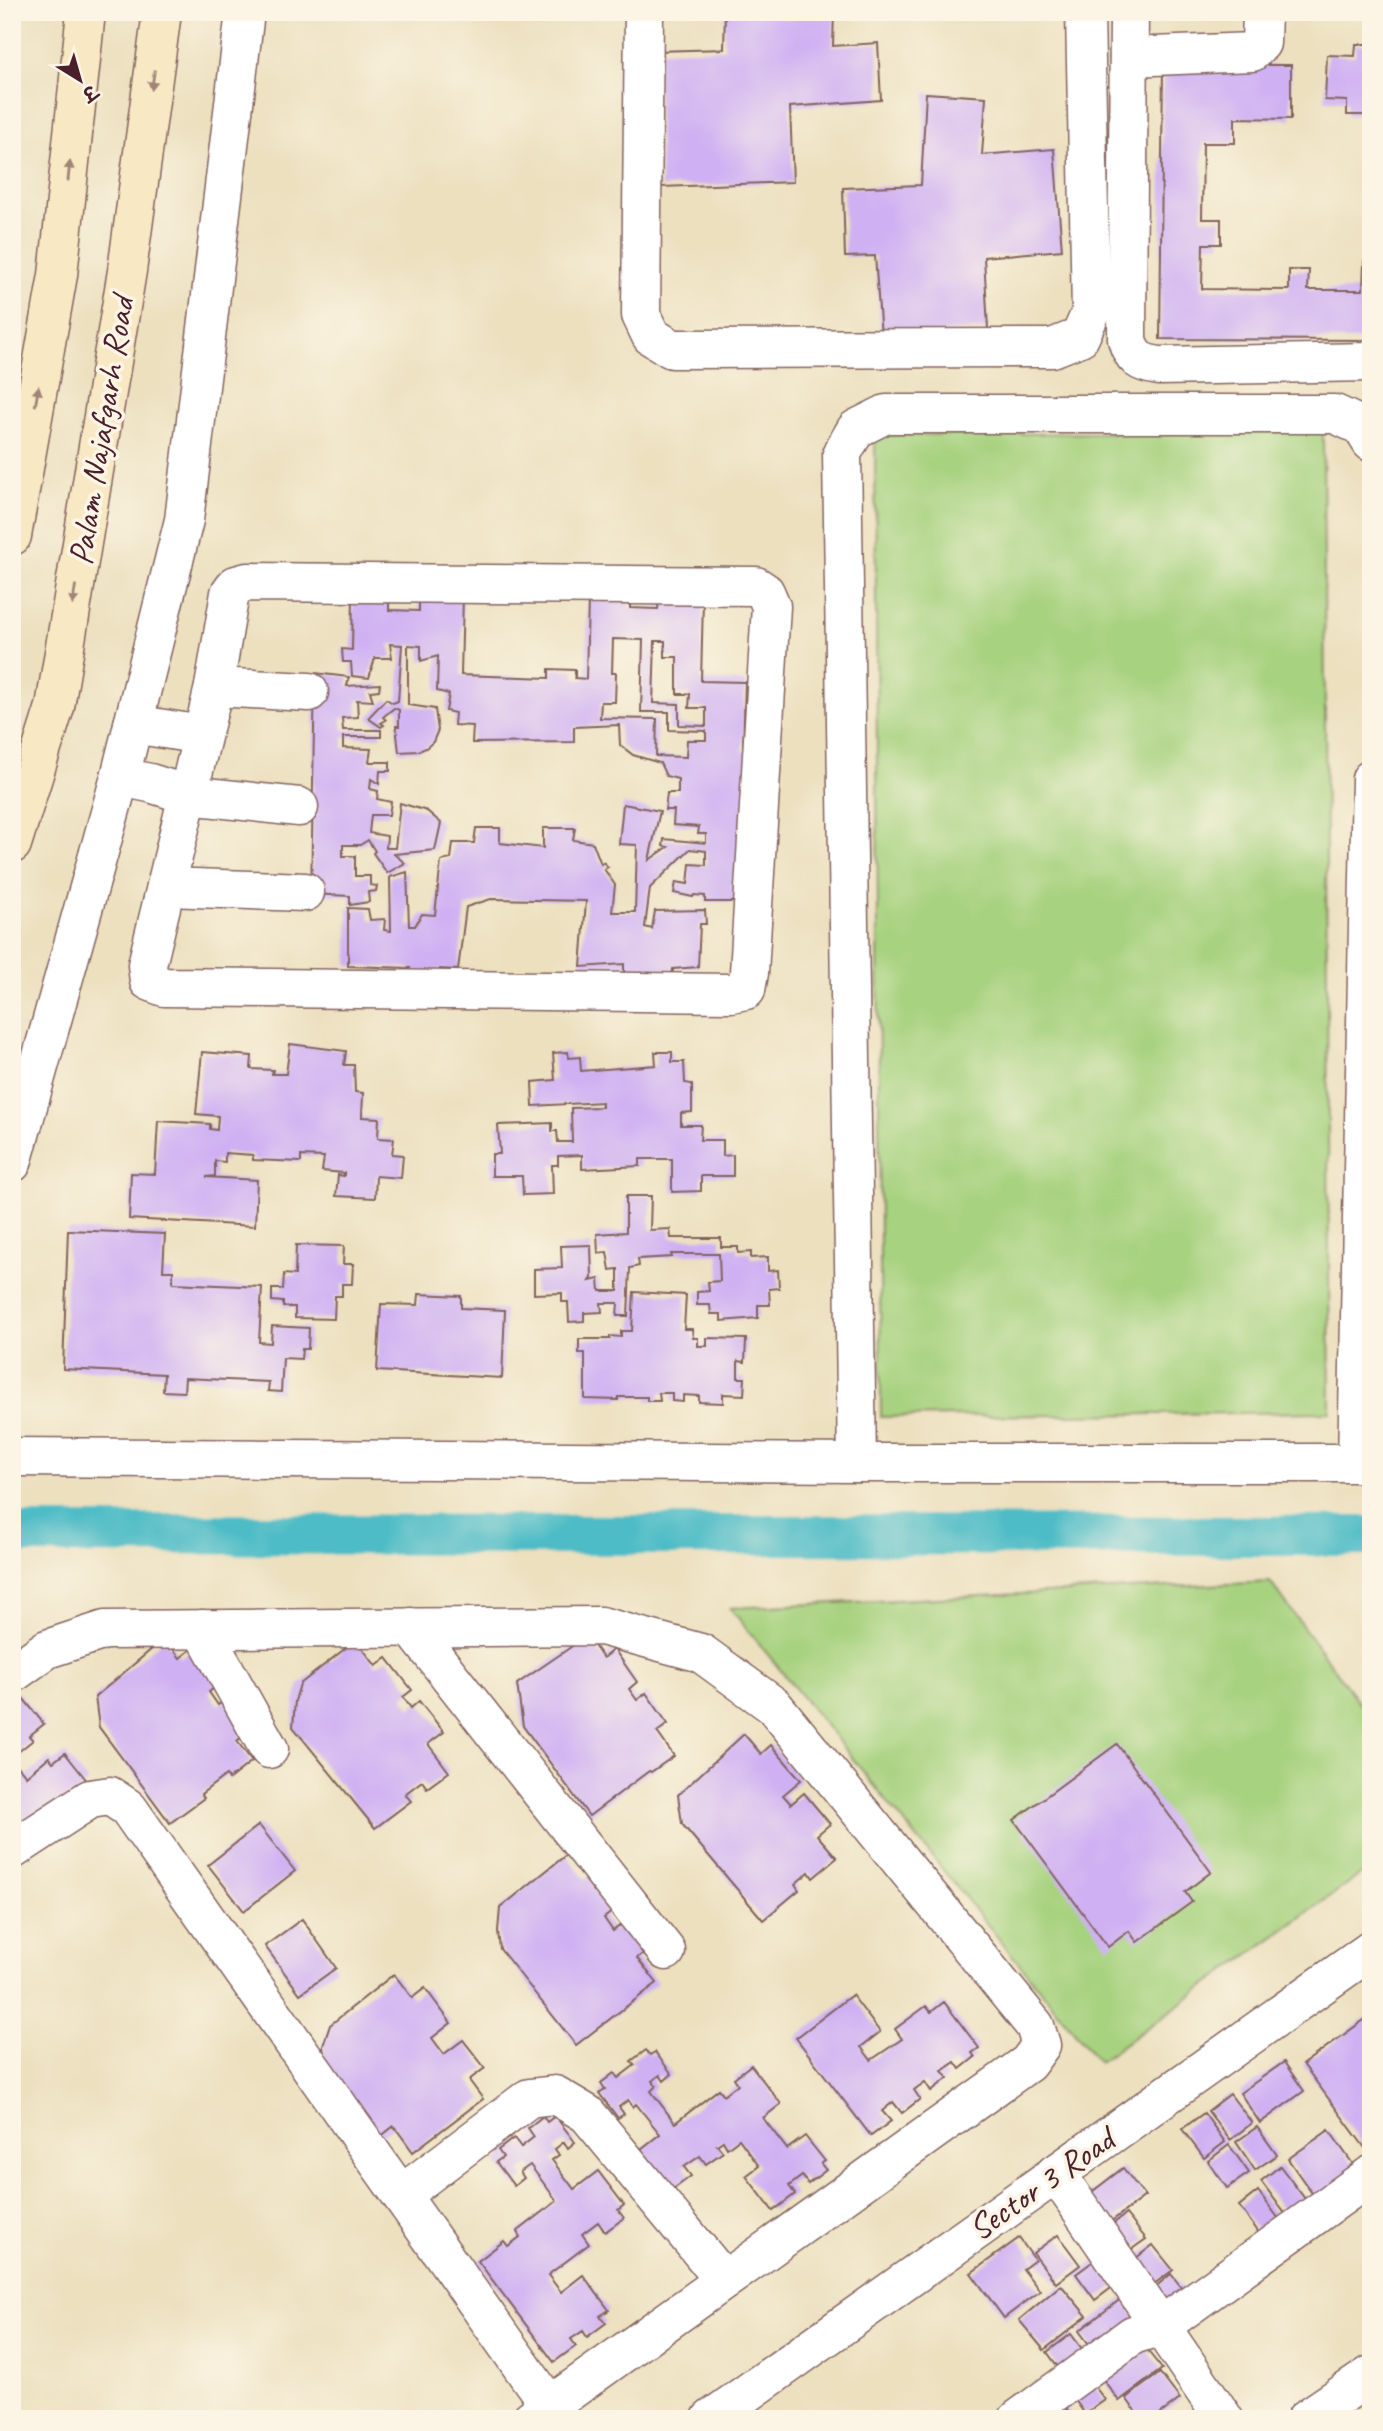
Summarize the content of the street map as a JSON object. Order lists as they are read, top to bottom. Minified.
{"streets":{"main road":["Palam Najafgarh Road"],"street":["Sector 3 Road"]},"north":"bottom right"}
